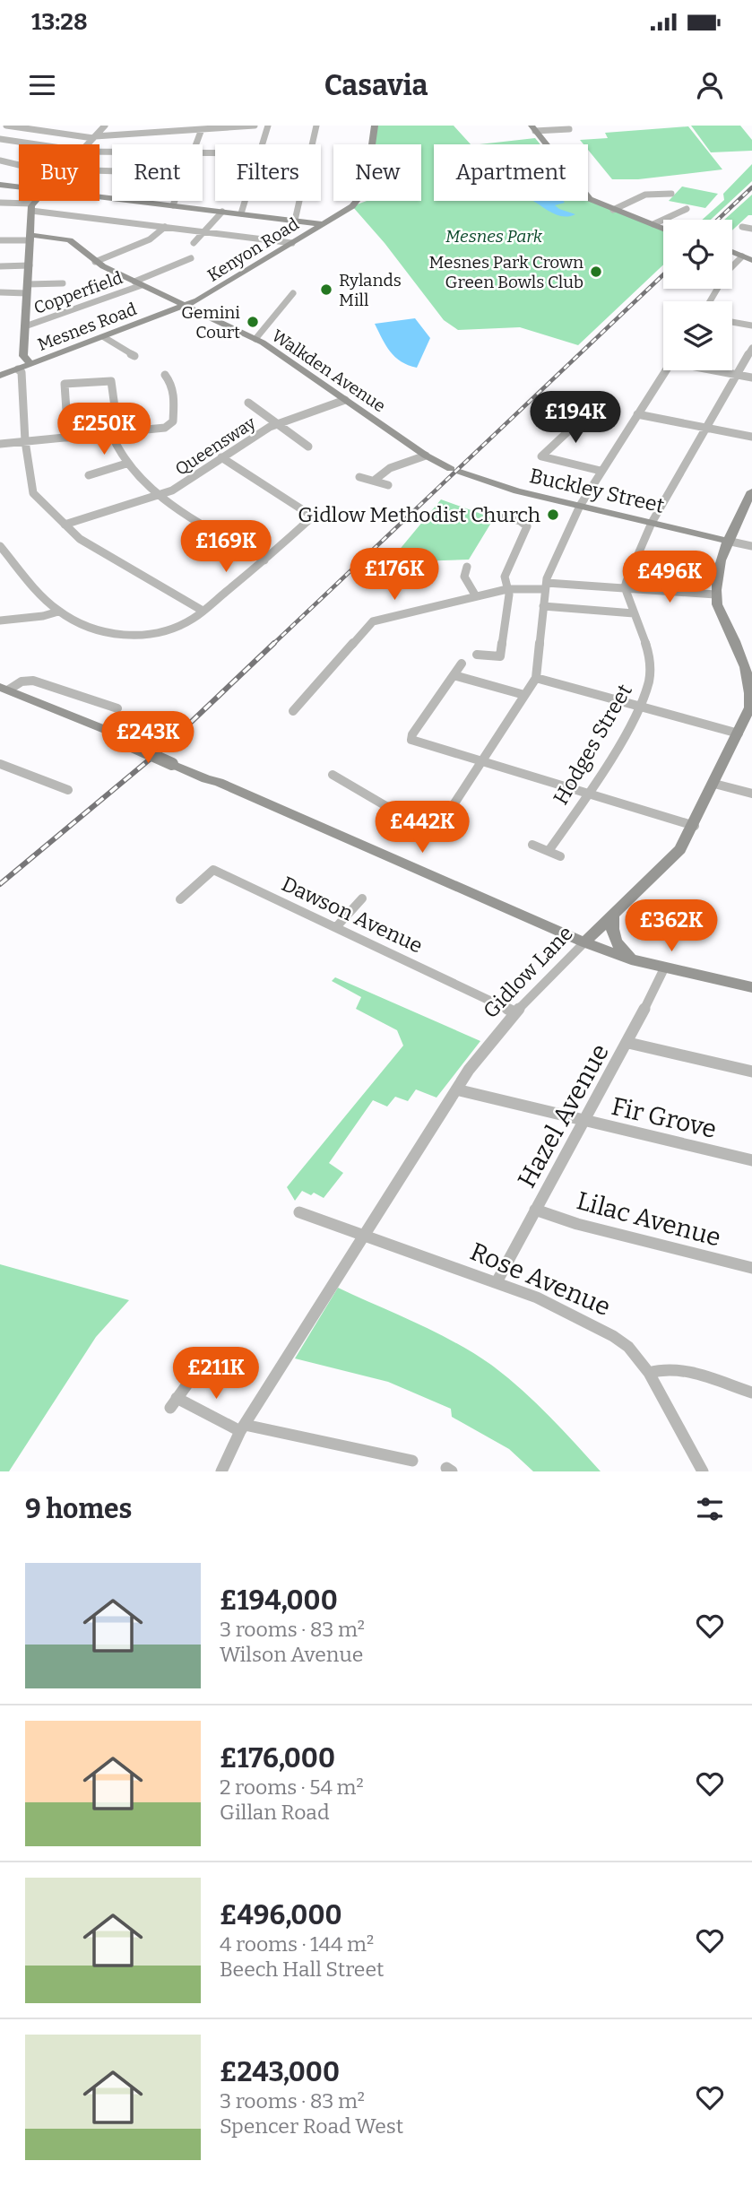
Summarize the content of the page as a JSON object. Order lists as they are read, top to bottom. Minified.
{"streets":{"street":["Kenyon Road","Copperfield","Mesnes Road","Walkden Avenue","Queensway","Buckley Street","Hodges Street","Dawson Avenue","Gidlow Lane","Hazel Avenue","Fir Grove","Lilac Avenue","Rose Avenue"]},"crossings":[["Kenyon Road","Mesnes Road"],["Kenyon Road","Walkden Avenue"],["Copperfield","Walkden Avenue"],["Mesnes Road","Walkden Avenue"],["Walkden Avenue","Queensway"],["Walkden Avenue","Buckley Street"],["Dawson Avenue","Gidlow Lane"],["Gidlow Lane","Fir Grove"],["Gidlow Lane","Rose Avenue"],["Hazel Avenue","Fir Grove"],["Hazel Avenue","Lilac Avenue"],["Hazel Avenue","Rose Avenue"]],"parks":["Mesnes Park"],"places":["Mesnes Park Crown Green Bowls Club","Rylands Mill","Gemini Court","Gidlow Methodist Church"],"page":{"status":"13:28","header":"Casavia","chip":["Buy","Rent","Filters","New","Apartment"],"price":["£194K","£250K","£169K","£176K","£496K","£243K","£442K","£362K","£211K"],"heading":"9 homes","list":[{"name":"£194,000","note":"3 rooms · 83 m² · Wilson Avenue"},{"name":"£176,000","note":"2 rooms · 54 m² · Gillan Road"},{"name":"£496,000","note":"4 rooms · 144 m² · Beech Hall Street"},{"name":"£243,000","note":"3 rooms · 83 m² · Spencer Road West"}]}}
